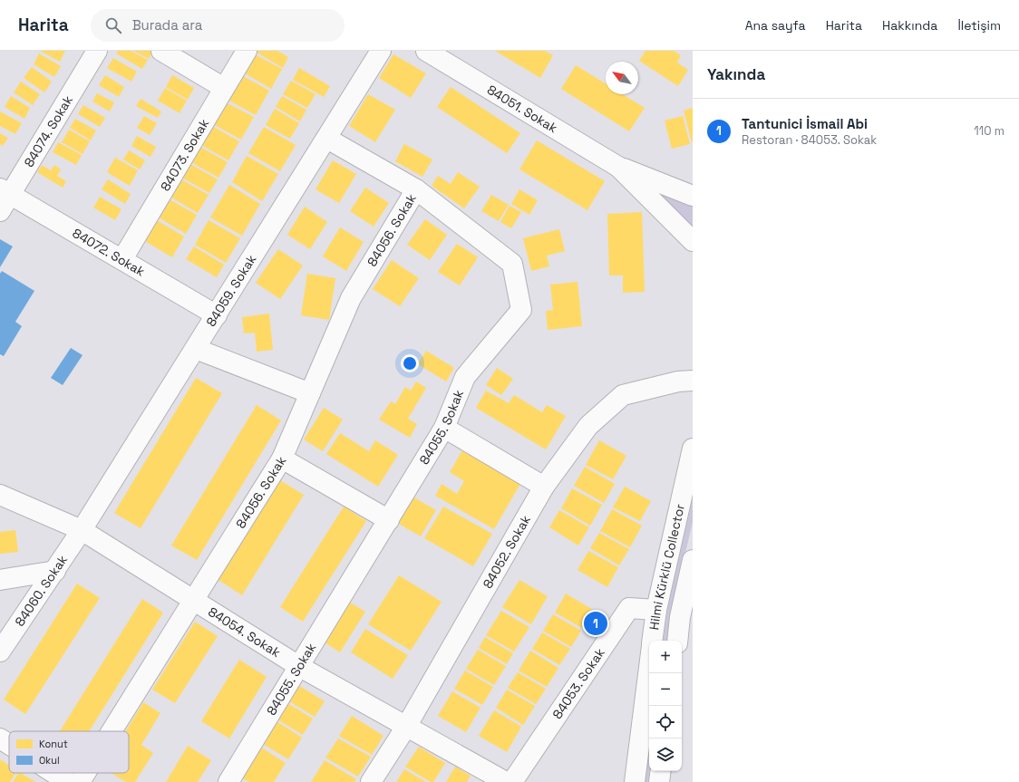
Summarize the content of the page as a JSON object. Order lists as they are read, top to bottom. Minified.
{"streets":{"street":["84051. Sokak","84074. Sokak","84073. Sokak","84056. Sokak","84072. Sokak","84059. Sokak","84055. Sokak","84052. Sokak","Hilmi Kürklü Collector","84060. Sokak","84054. Sokak","84053. Sokak"]},"crossings":[["84074. Sokak","84072. Sokak"],["84073. Sokak","84072. Sokak"],["84056. Sokak","84055. Sokak"],["84056. Sokak","84054. Sokak"],["84072. Sokak","84059. Sokak"],["84059. Sokak","84055. Sokak"],["84059. Sokak","84060. Sokak"],["84059. Sokak","84054. Sokak"],["84055. Sokak","84054. Sokak"],["84052. Sokak","84054. Sokak"],["Hilmi Kürklü Collector","84053. Sokak"],["84060. Sokak","84054. Sokak"]],"legend":["Konut","Okul"],"north":"top left","page":{"header":"Harita","search":"Burada ara","nav":["Ana sayfa","Harita","Hakkında","İletişim"],"heading":"Yakında","list":[{"mark":"1","name":"Tantunici İsmail Abi","note":"Restoran · 84053. Sokak","value":"110 m"}],"pins":"1","map_buttons":["+","−"]}}
